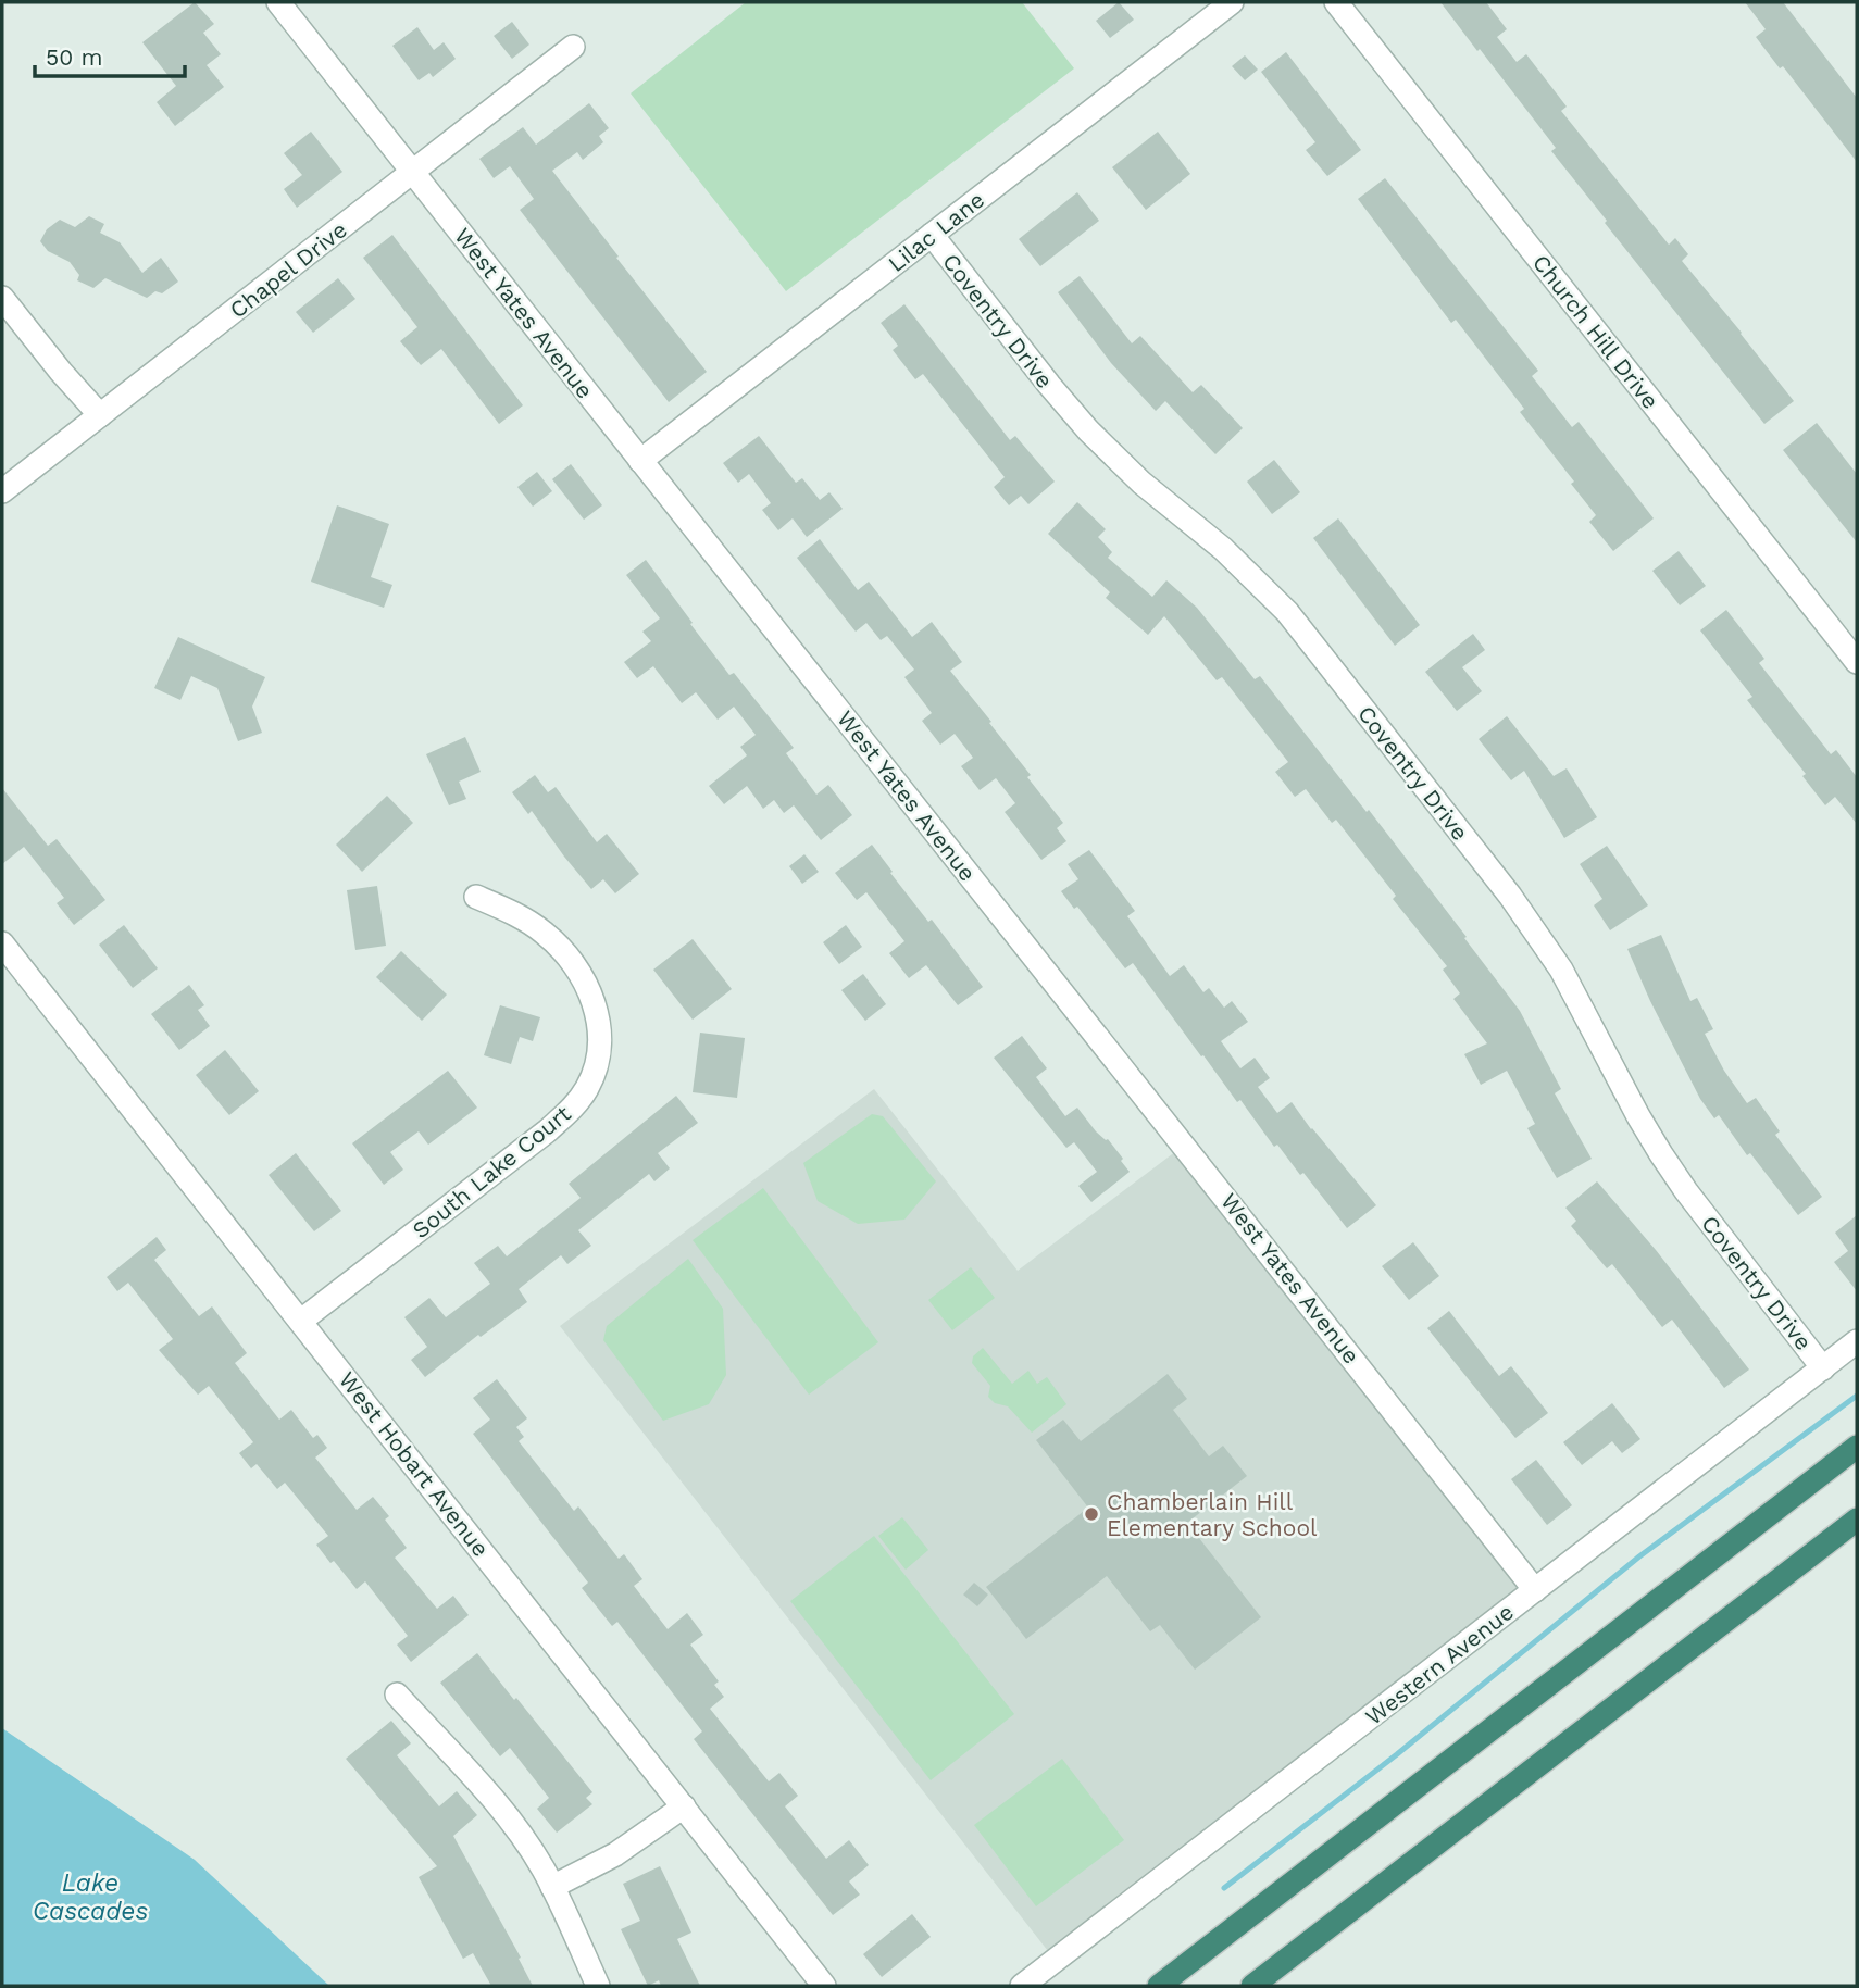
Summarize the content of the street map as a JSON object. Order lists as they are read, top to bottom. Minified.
{"streets":{"street":["Lilac Lane","Chapel Drive","West Yates Avenue","Coventry Drive","Church Hill Drive","South Lake Court","West Hobart Avenue","Western Avenue"]},"crossings":[["Lilac Lane","West Yates Avenue"],["Lilac Lane","Coventry Drive"],["Chapel Drive","West Yates Avenue"],["West Yates Avenue","Western Avenue"],["Coventry Drive","Western Avenue"],["South Lake Court","West Hobart Avenue"]],"water":["Lake Cascades"],"places":["Chamberlain Hill Elementary School"],"scale_bar":"50 m"}
